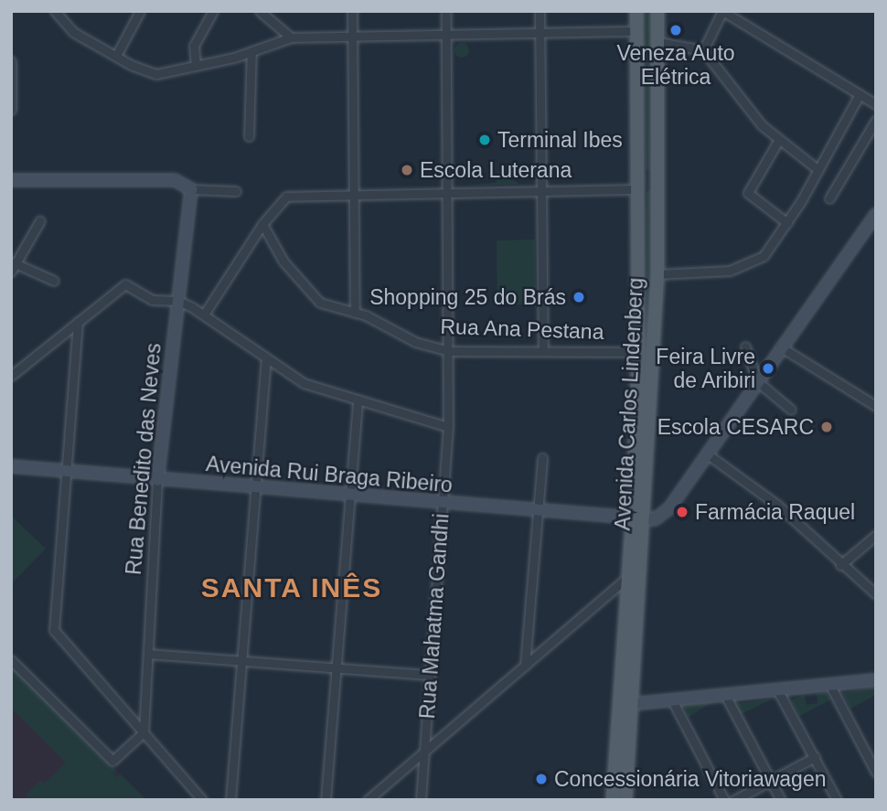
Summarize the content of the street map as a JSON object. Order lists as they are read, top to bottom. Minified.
{"streets":{"main road":["Avenida Carlos Lindenberg"],"street":["Rua Ana Pestana","Rua Benedito das Neves","Avenida Rui Braga Ribeiro","Rua Mahatma Gandhi"]},"crossings":[["Rua Ana Pestana","Avenida Carlos Lindenberg"],["Rua Ana Pestana","Rua Mahatma Gandhi"],["Avenida Carlos Lindenberg","Avenida Rui Braga Ribeiro"],["Rua Benedito das Neves","Avenida Rui Braga Ribeiro"],["Avenida Rui Braga Ribeiro","Rua Mahatma Gandhi"]],"districts":["SANTA INÊS"],"places":["Veneza Auto Elétrica","Terminal Ibes","Escola Luterana","Shopping 25 do Brás","Feira Livre de Aribiri","Escola CESARC","Farmácia Raquel","Concessionária Vitoriawagen"]}
